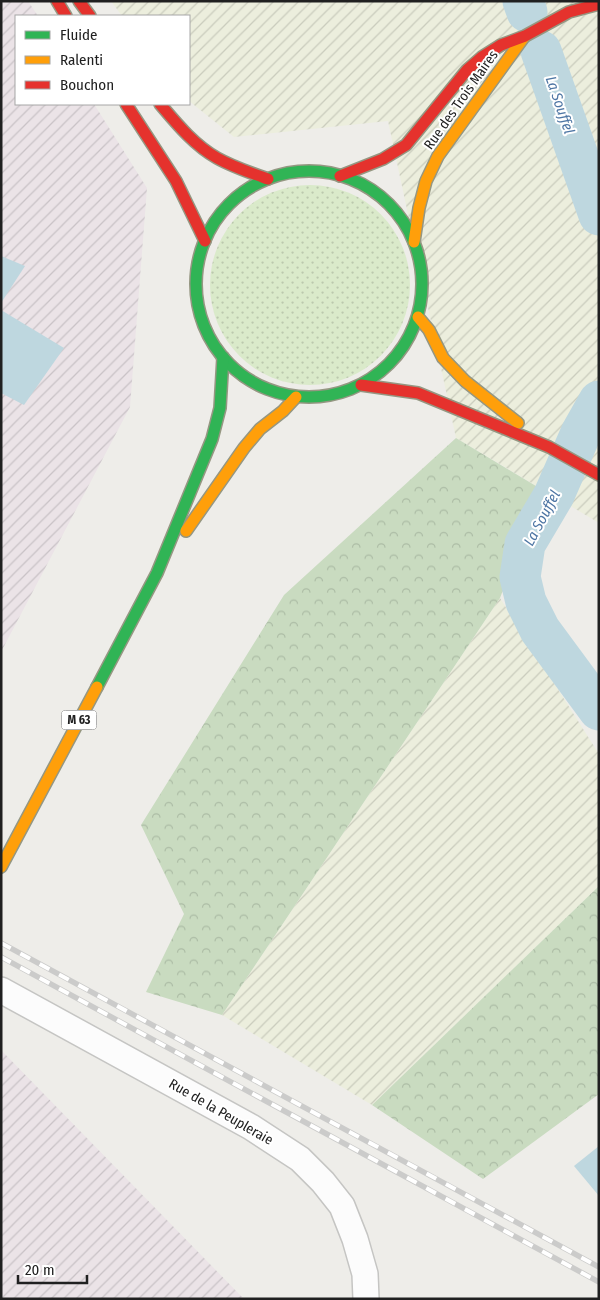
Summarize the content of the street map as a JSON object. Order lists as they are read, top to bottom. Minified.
{"streets":{"main road":["Rue des Trois Maires","M 63"],"street":["Rue de la Peupleraie"]},"water":["La Souffel"],"legend":["Fluide","Ralenti","Bouchon"],"scale_bar":"20 m"}
